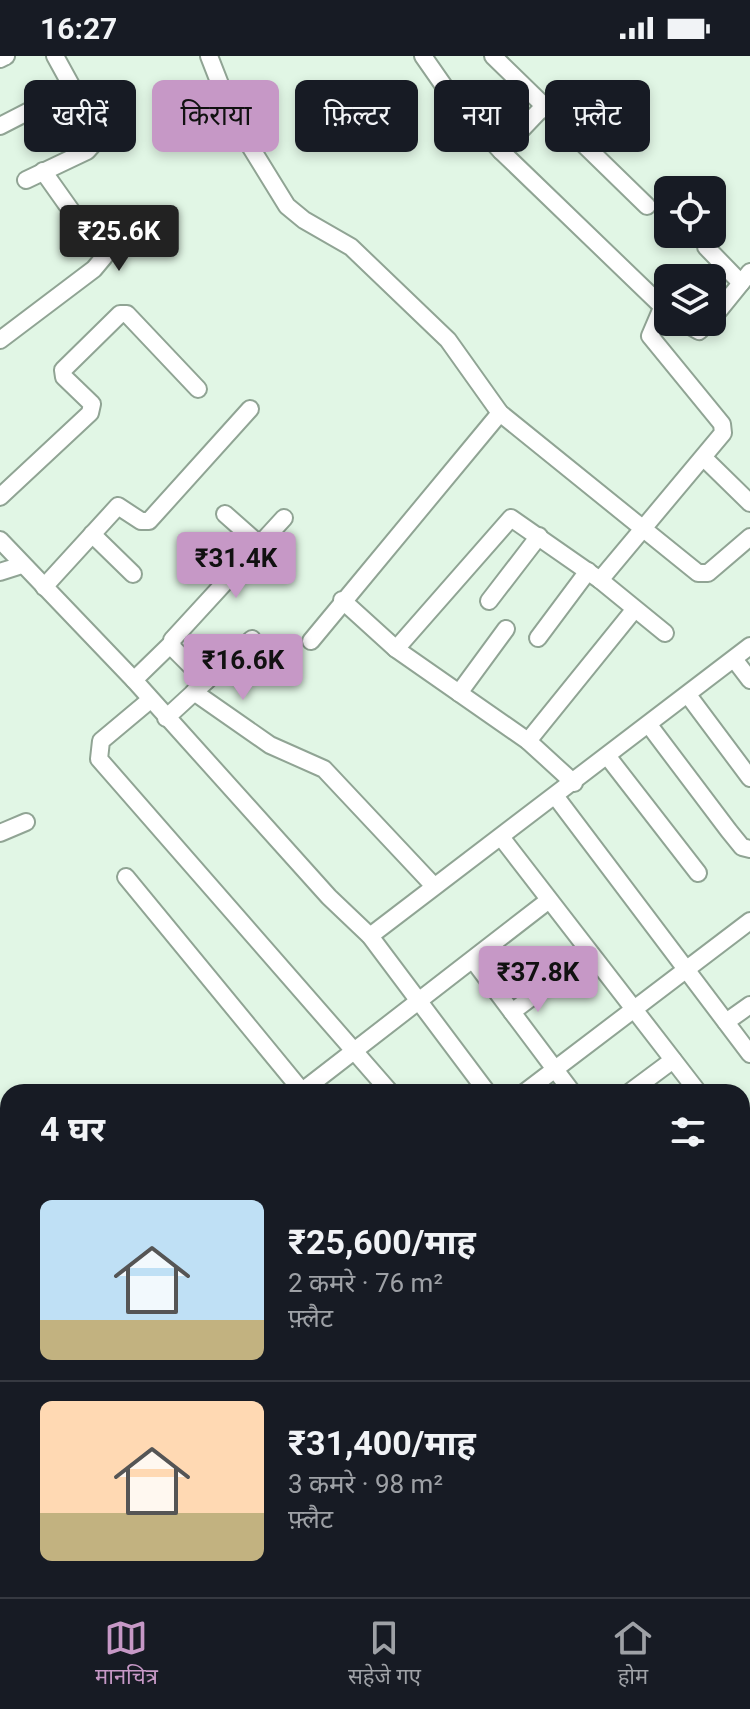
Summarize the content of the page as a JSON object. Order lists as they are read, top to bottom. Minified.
{"page":{"status":"16:27","chip":["खरीदें","किराया","फ़िल्टर","नया","फ़्लैट"],"price":["₹25.6K","₹31.4K","₹16.6K","₹37.8K"],"heading":"4 घर","list":[{"name":"₹25,600/माह","note":"2 कमरे · 76 m² · फ़्लैट"},{"name":"₹31,400/माह","note":"3 कमरे · 98 m² · फ़्लैट"}],"tabs":["मानचित्र","सहेजे गए","होम"]}}
